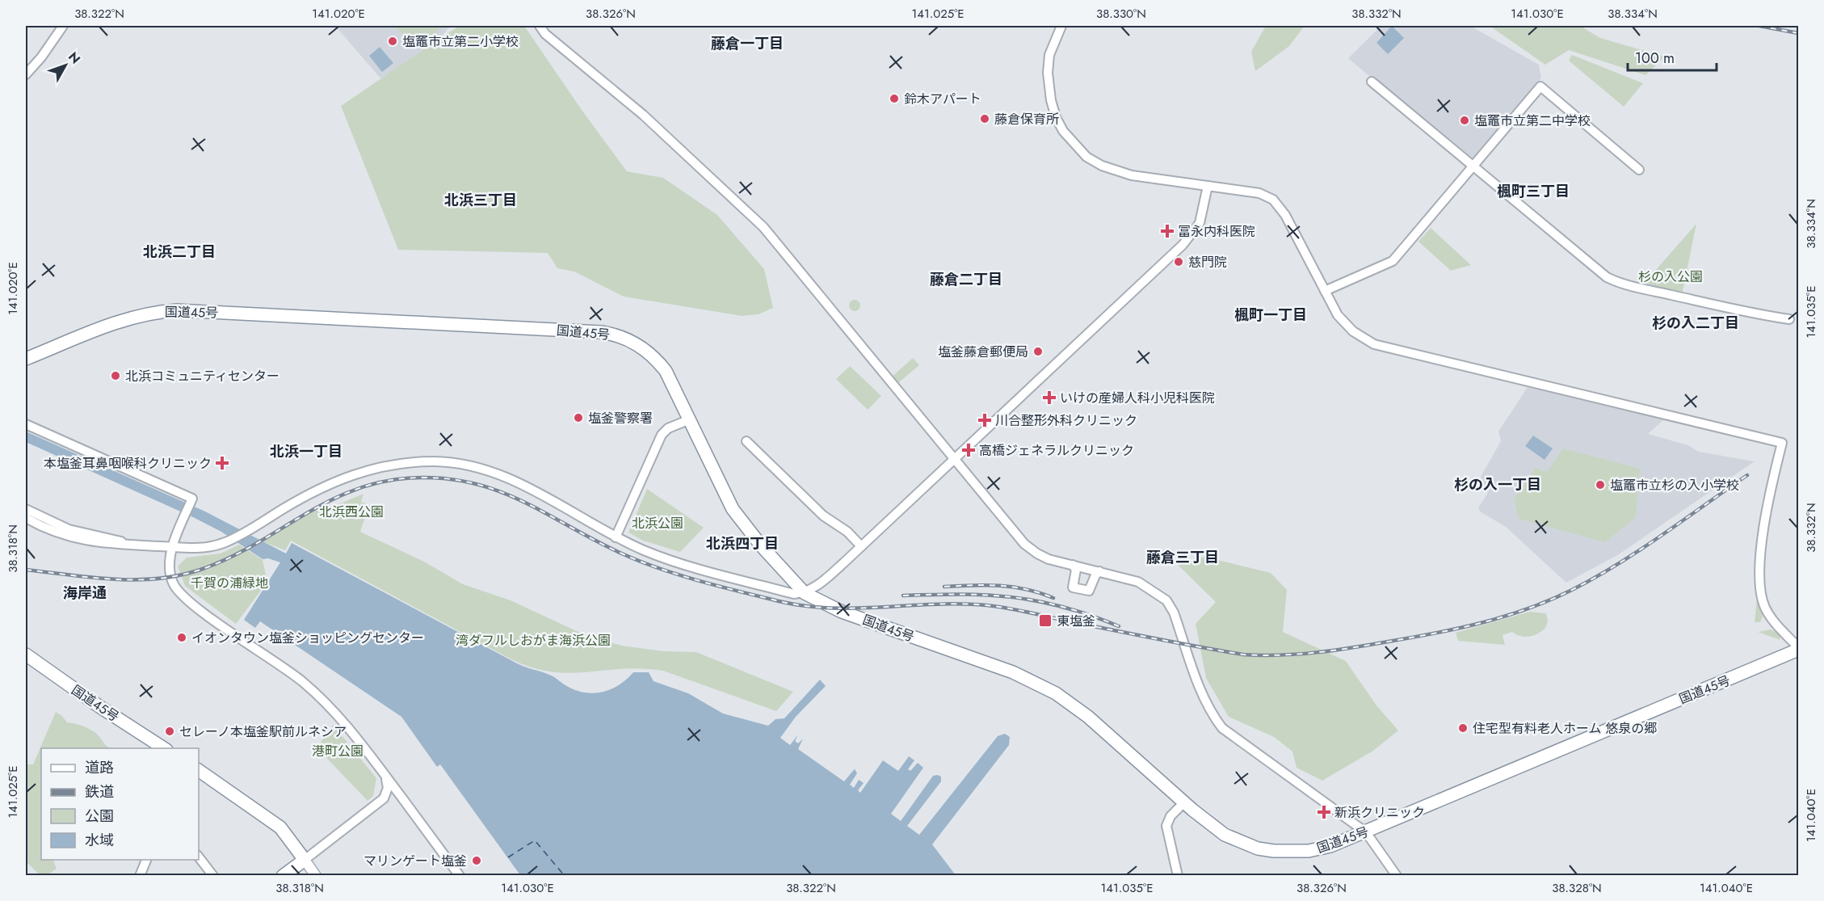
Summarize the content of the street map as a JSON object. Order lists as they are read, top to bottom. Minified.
{"streets":{"highway":["国道45号"]},"districts":["藤倉一丁目","楓町三丁目","北浜三丁目","北浜二丁目","藤倉二丁目","楓町一丁目","杉の入二丁目","北浜一丁目","杉の入一丁目","北浜四丁目","藤倉三丁目","海岸通"],"parks":["杉の入公園","北浜西公園","北浜公園","千賀の浦緑地","湾ダフルしおがま海浜公園","港町公園"],"places":{"other":["塩竈市立第二小学校","鈴木アパート","藤倉保育所","塩竈市立第二中学校","慈門院","塩釜藤倉郵便局","北浜コミュニティセンター","塩釜警察署","塩竈市立杉の入小学校","イオンタウン塩釜ショッピングセンター","住宅型有料老人ホーム 悠泉の郷","セレーノ本塩釜駅前ルネシア","マリンゲート塩釜"],"health":["冨永内科医院","いけの産婦人科小児科医院","川合整形外科クリニック","高橋ジェネラルクリニック","本塩釜耳鼻咽喉科クリニック","新浜クリニック"],"transit":["東塩釜"]},"legend":["道路","鉄道","公園","水域"],"scale_bar":"100 m","north":"top right","coordinates":["38.322°N","141.020°E","38.326°N","141.025°E","38.330°N","38.332°N","141.030°E","38.334°N","141.035°E","38.318°N","141.040°E","38.328°N"]}
